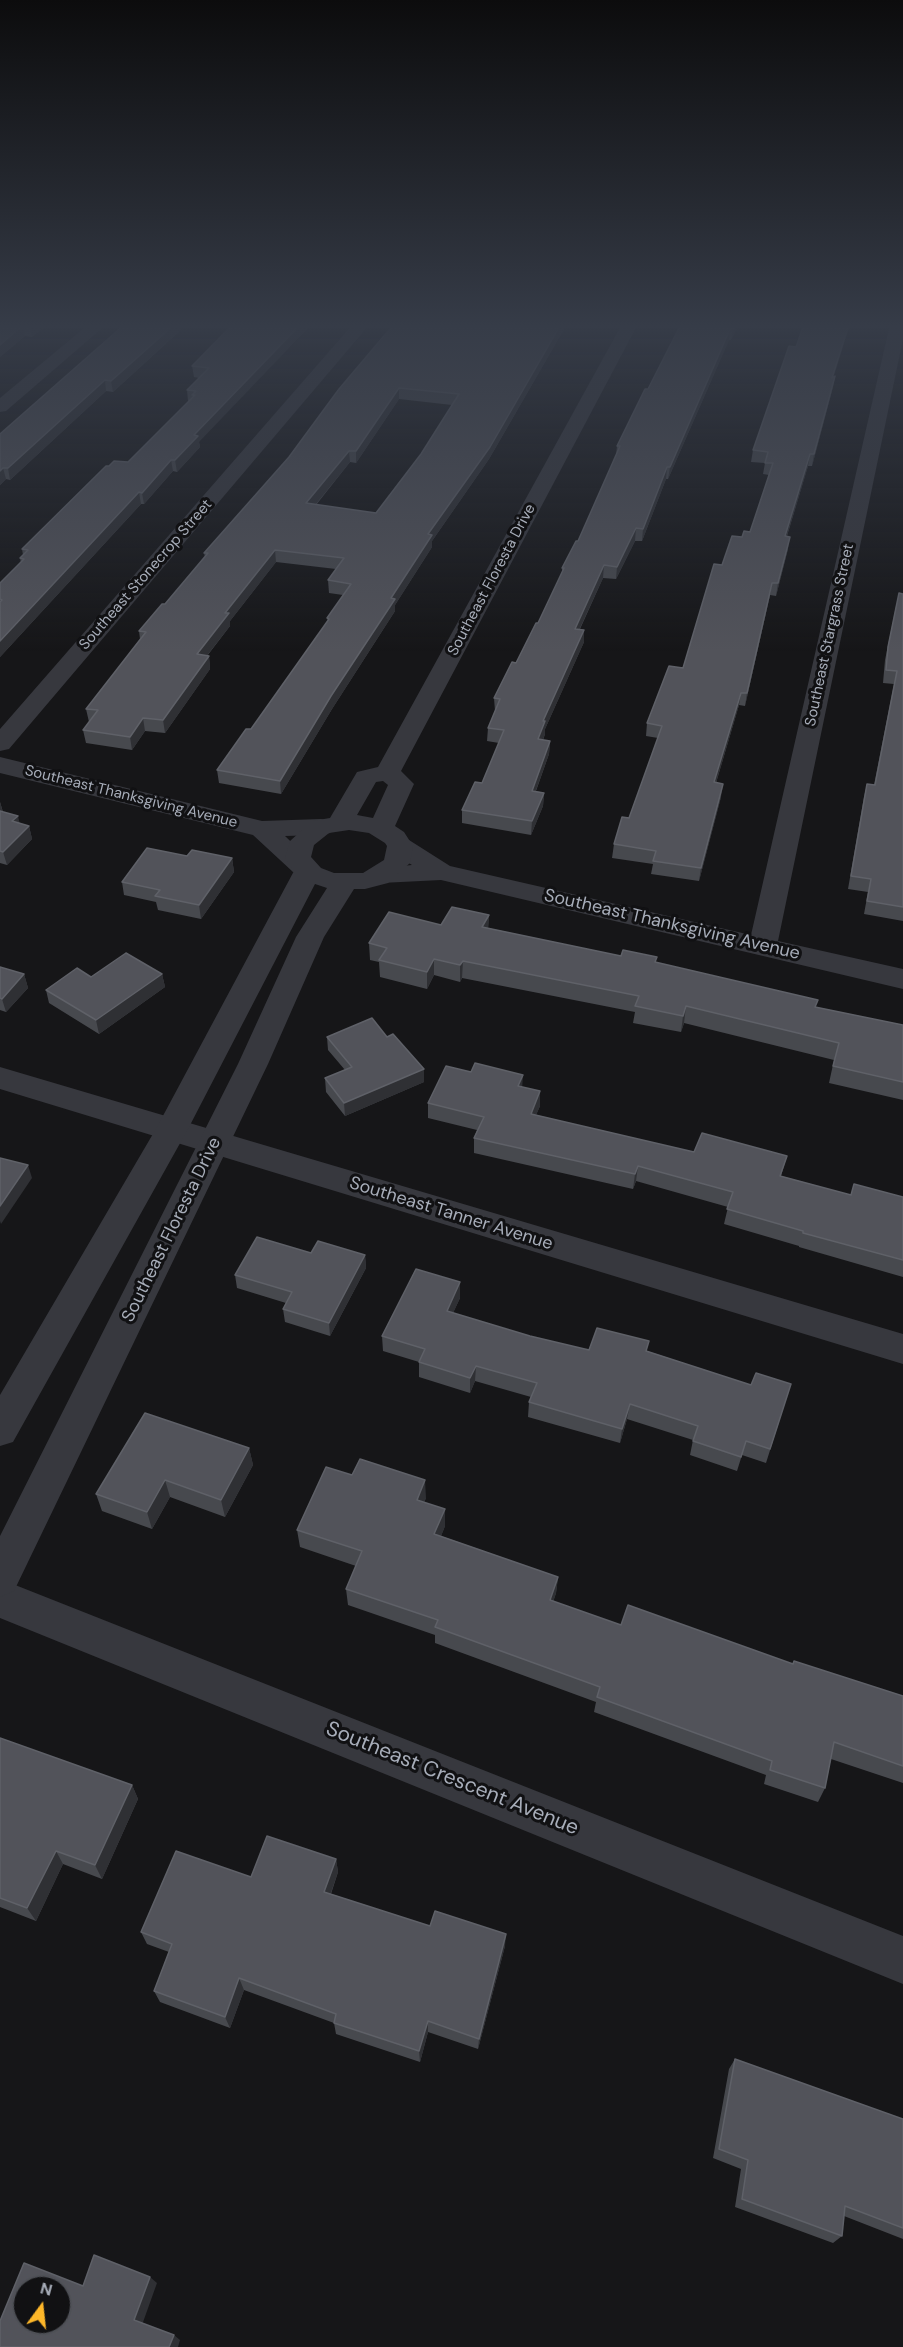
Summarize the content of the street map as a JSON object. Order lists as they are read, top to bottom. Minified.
{"streets":{"street":["Southeast Stonecrop Street","Southeast Floresta Drive","Southeast Stargrass Street","Southeast Thanksgiving Avenue","Southeast Tanner Avenue","Southeast Crescent Avenue"]},"crossings":[["Southeast Floresta Drive","Southeast Thanksgiving Avenue"],["Southeast Floresta Drive","Southeast Tanner Avenue"],["Southeast Stargrass Street","Southeast Thanksgiving Avenue"]],"north":"top"}
